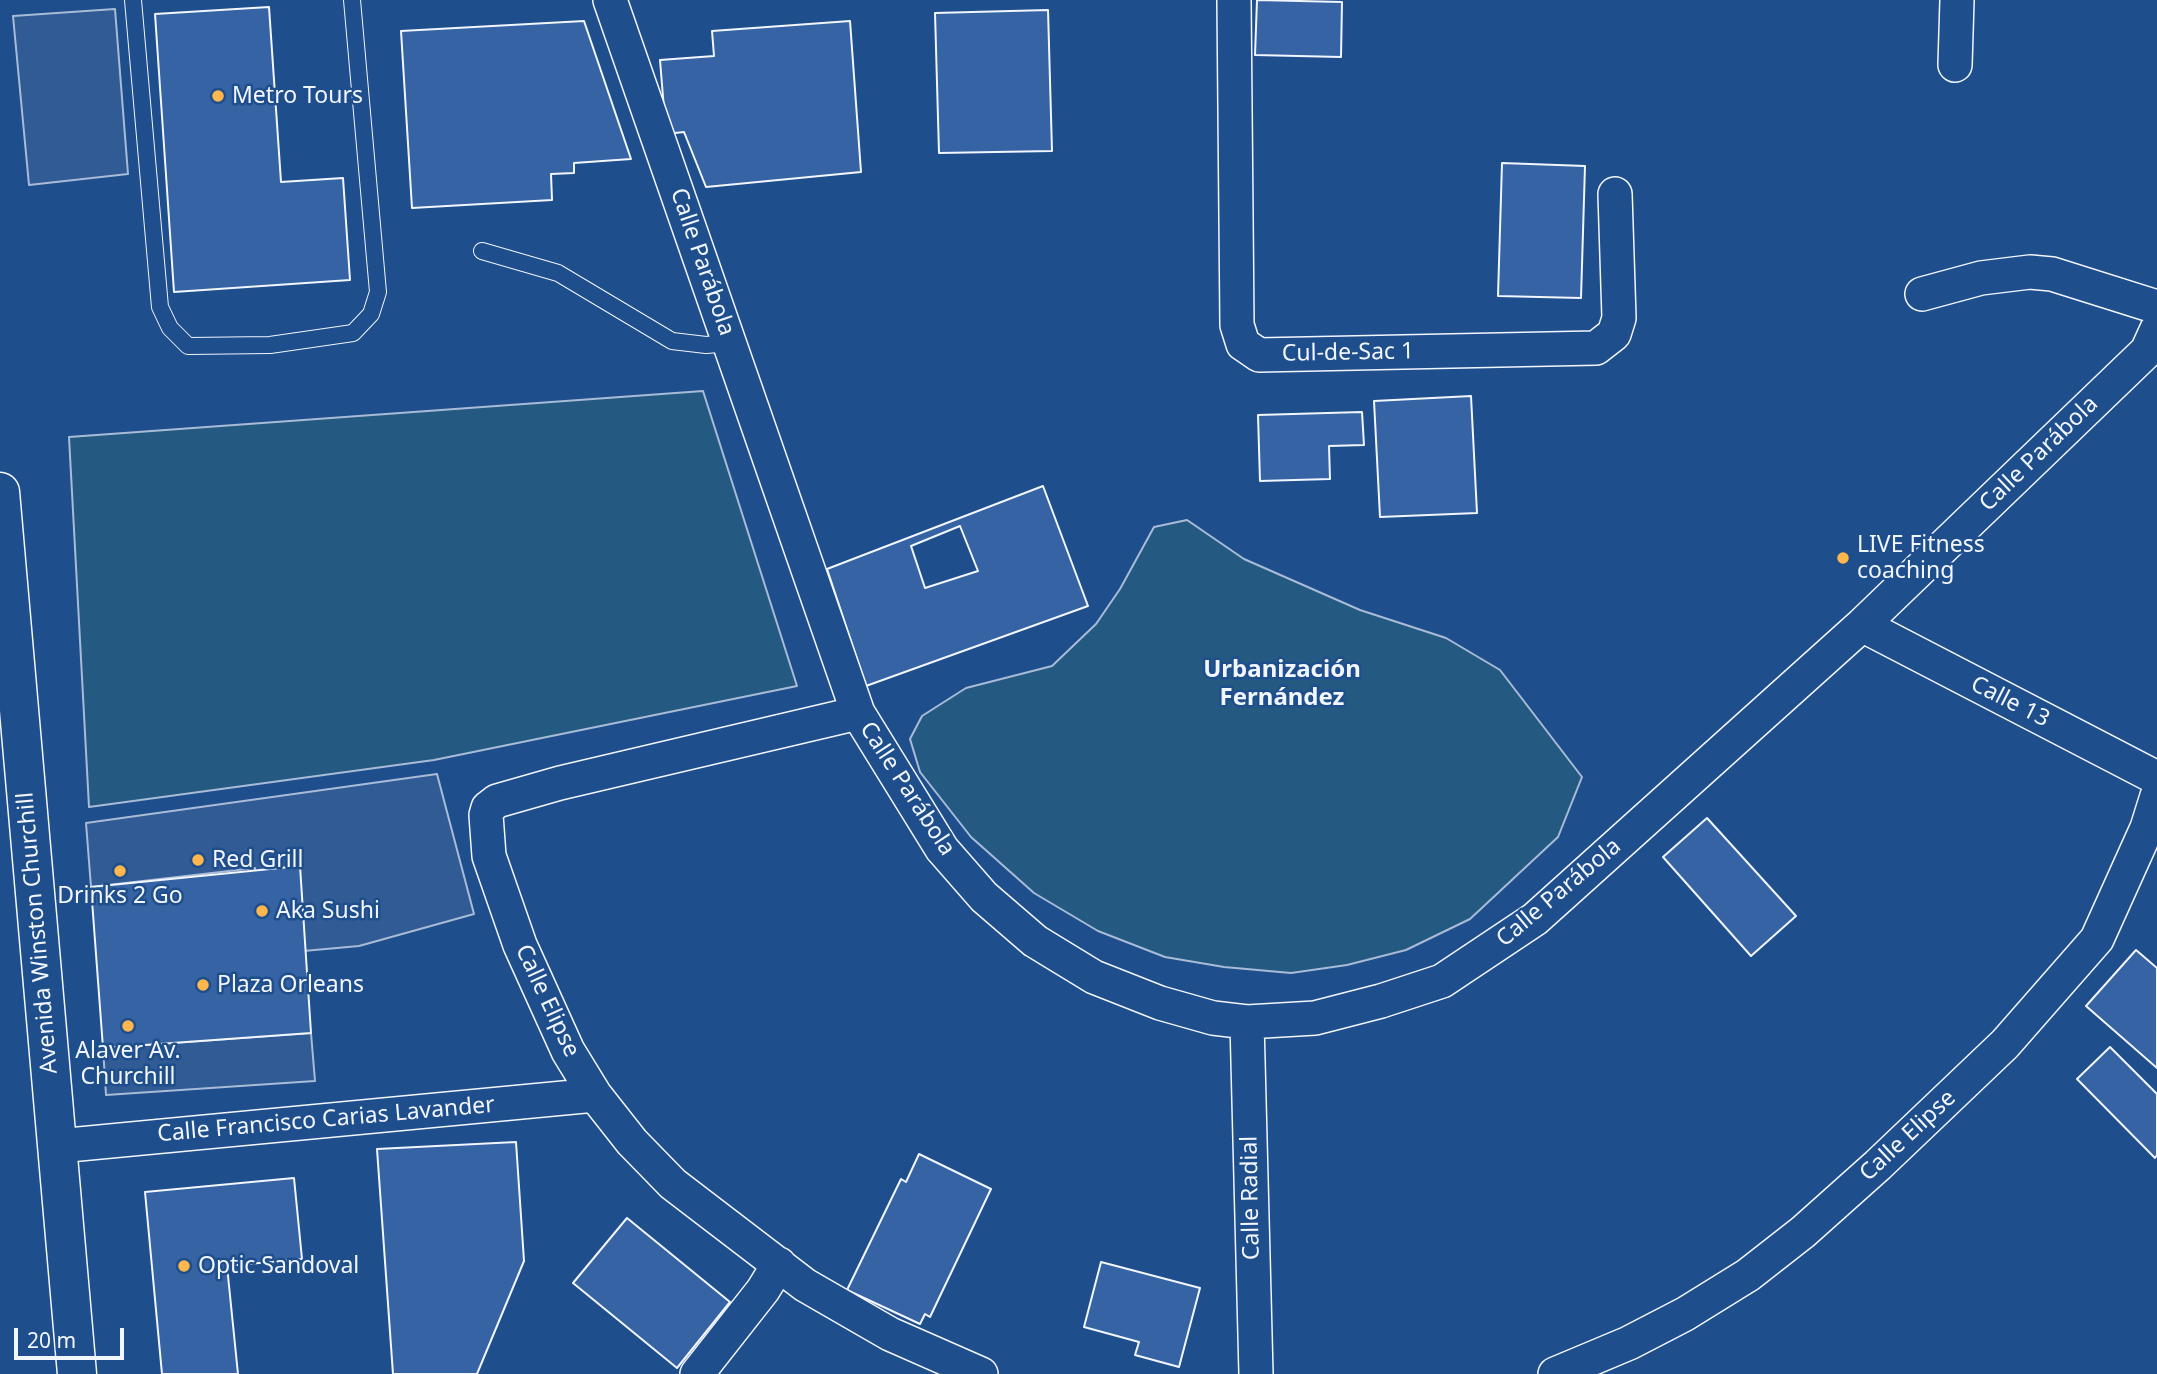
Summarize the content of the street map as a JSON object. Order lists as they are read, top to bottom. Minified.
{"streets":{"main road":["Avenida Winston Churchill"],"street":["Calle Parábola","Cul-de-Sac 1","Calle 13","Calle Elipse","Calle Francisco Carias Lavander","Calle Radial"]},"crossings":[["Calle Parábola","Calle 13"],["Calle Parábola","Calle Elipse"],["Calle Parábola","Calle Radial"],["Avenida Winston Churchill","Calle Francisco Carias Lavander"],["Calle Elipse","Calle Francisco Carias Lavander"]],"districts":["Urbanización Fernández"],"places":["Metro Tours","LIVE Fitness coaching","Red Grill","Drinks 2 Go","Aka Sushi","Plaza Orleans","Alaver Av. Churchill","Optic Sandoval"],"scale_bar":"20 m"}
